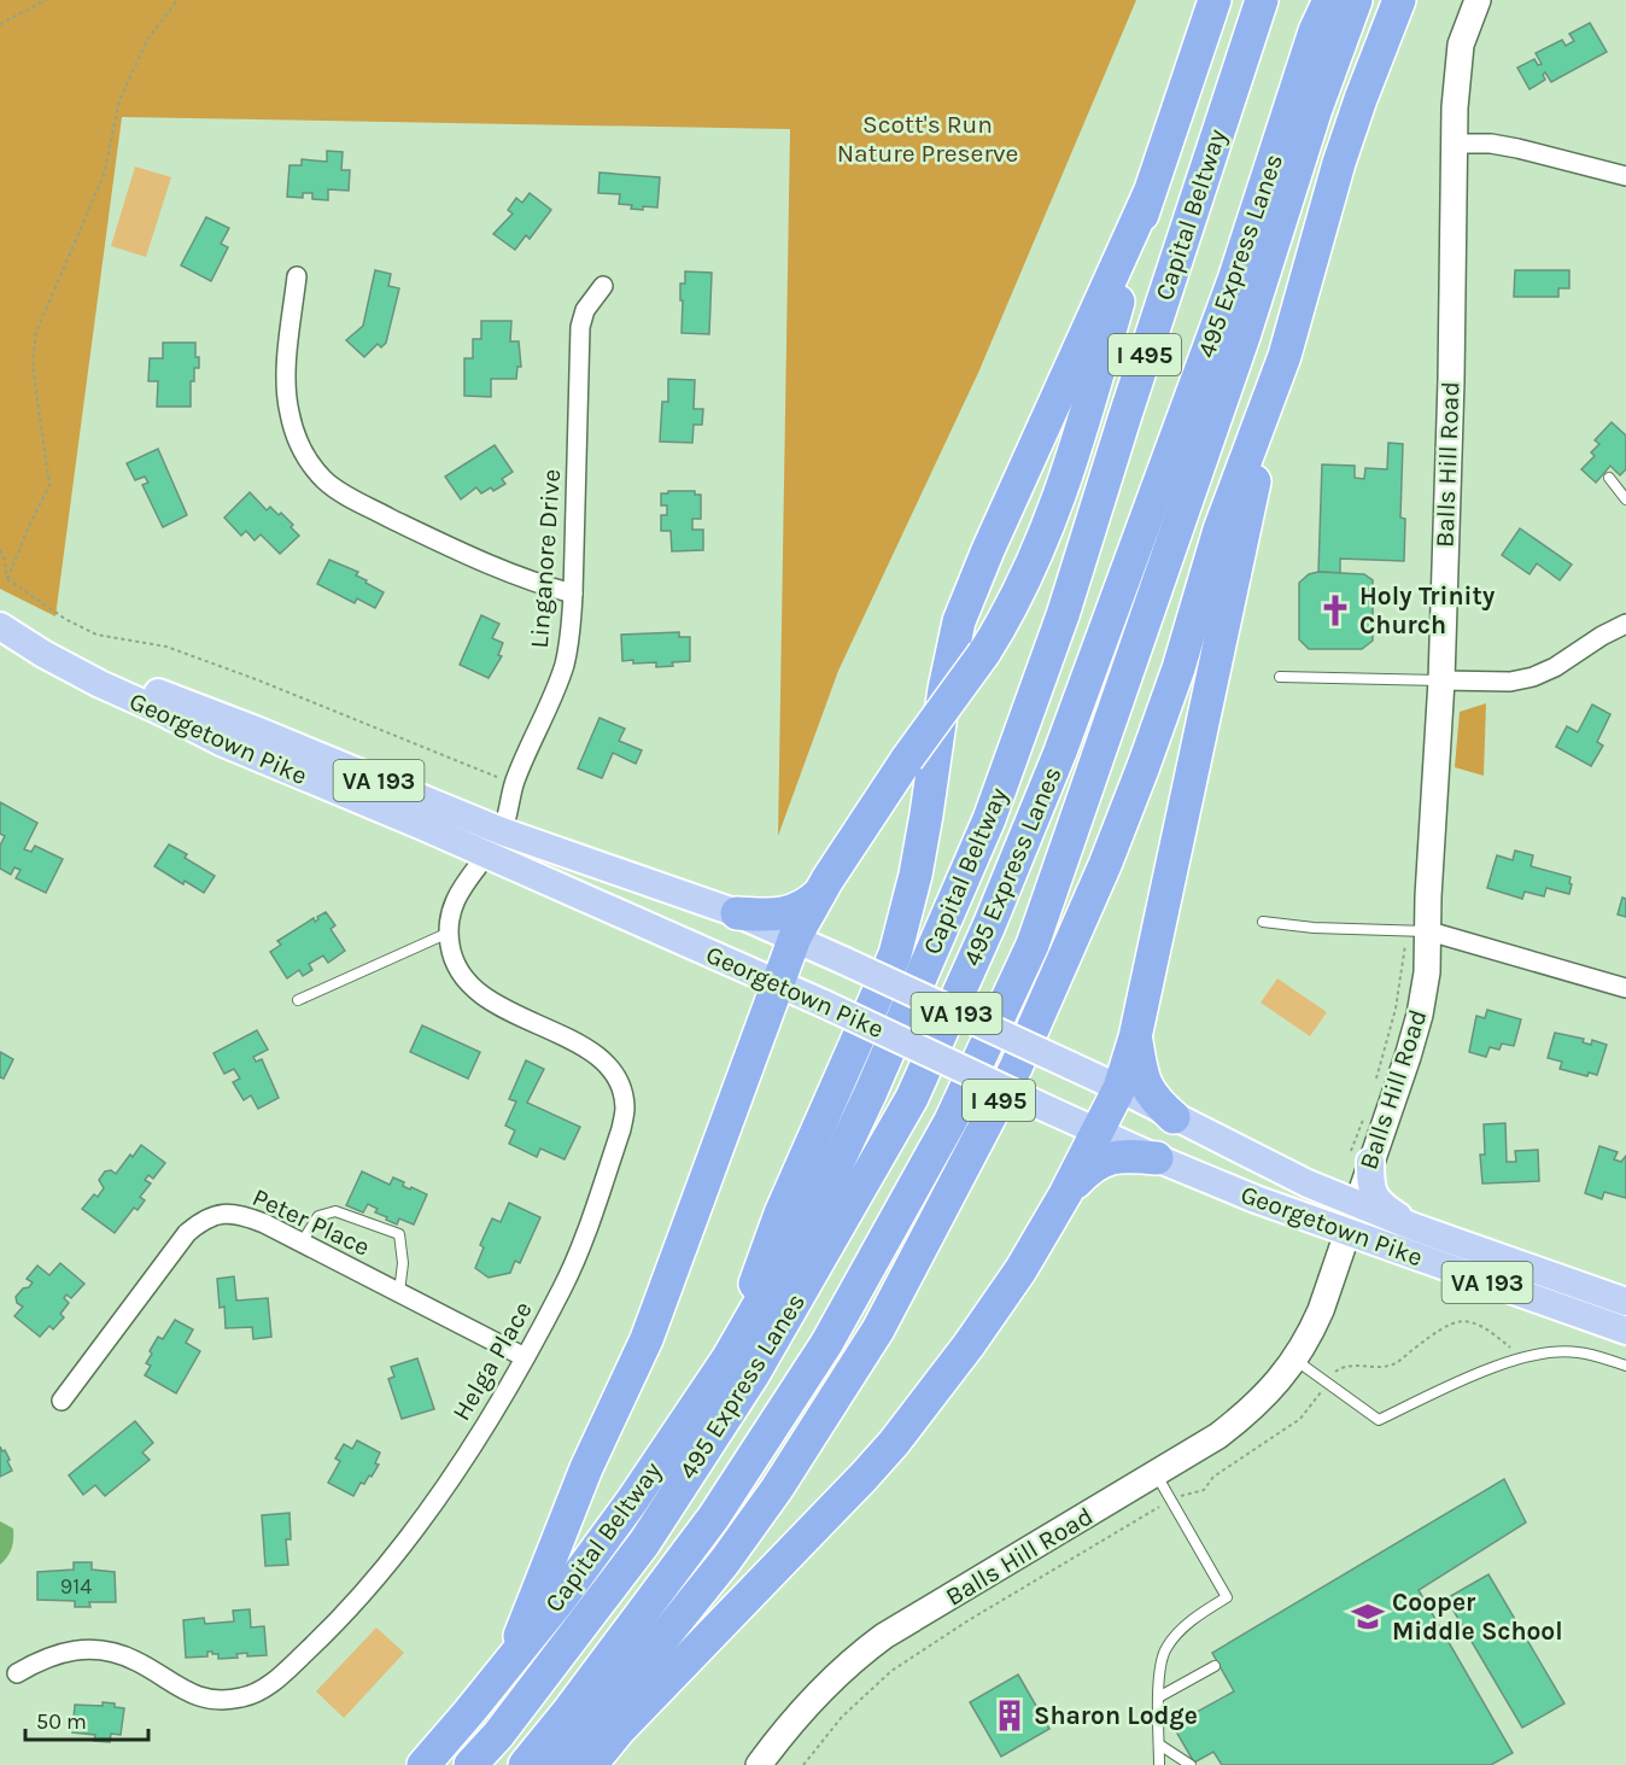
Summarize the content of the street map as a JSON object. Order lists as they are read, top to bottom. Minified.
{"streets":{"highway":["Capital Beltway","495 Express Lanes","I 495"],"main road":["Georgetown Pike","VA 193"],"street":["Balls Hill Road","Linganore Drive","Peter Place","Helga Place"]},"crossings":[["Balls Hill Road","Georgetown Pike"],["Linganore Drive","Georgetown Pike"],["Linganore Drive","Helga Place"],["Georgetown Pike","Helga Place"],["Peter Place","Helga Place"]],"parks":["Scott's Run Nature Preserve"],"places":{"church":["Holy Trinity Church"],"school or university":["Cooper Middle School"],"building":["Sharon Lodge"]},"house_numbers":["914"],"scale_bar":"50 m"}
